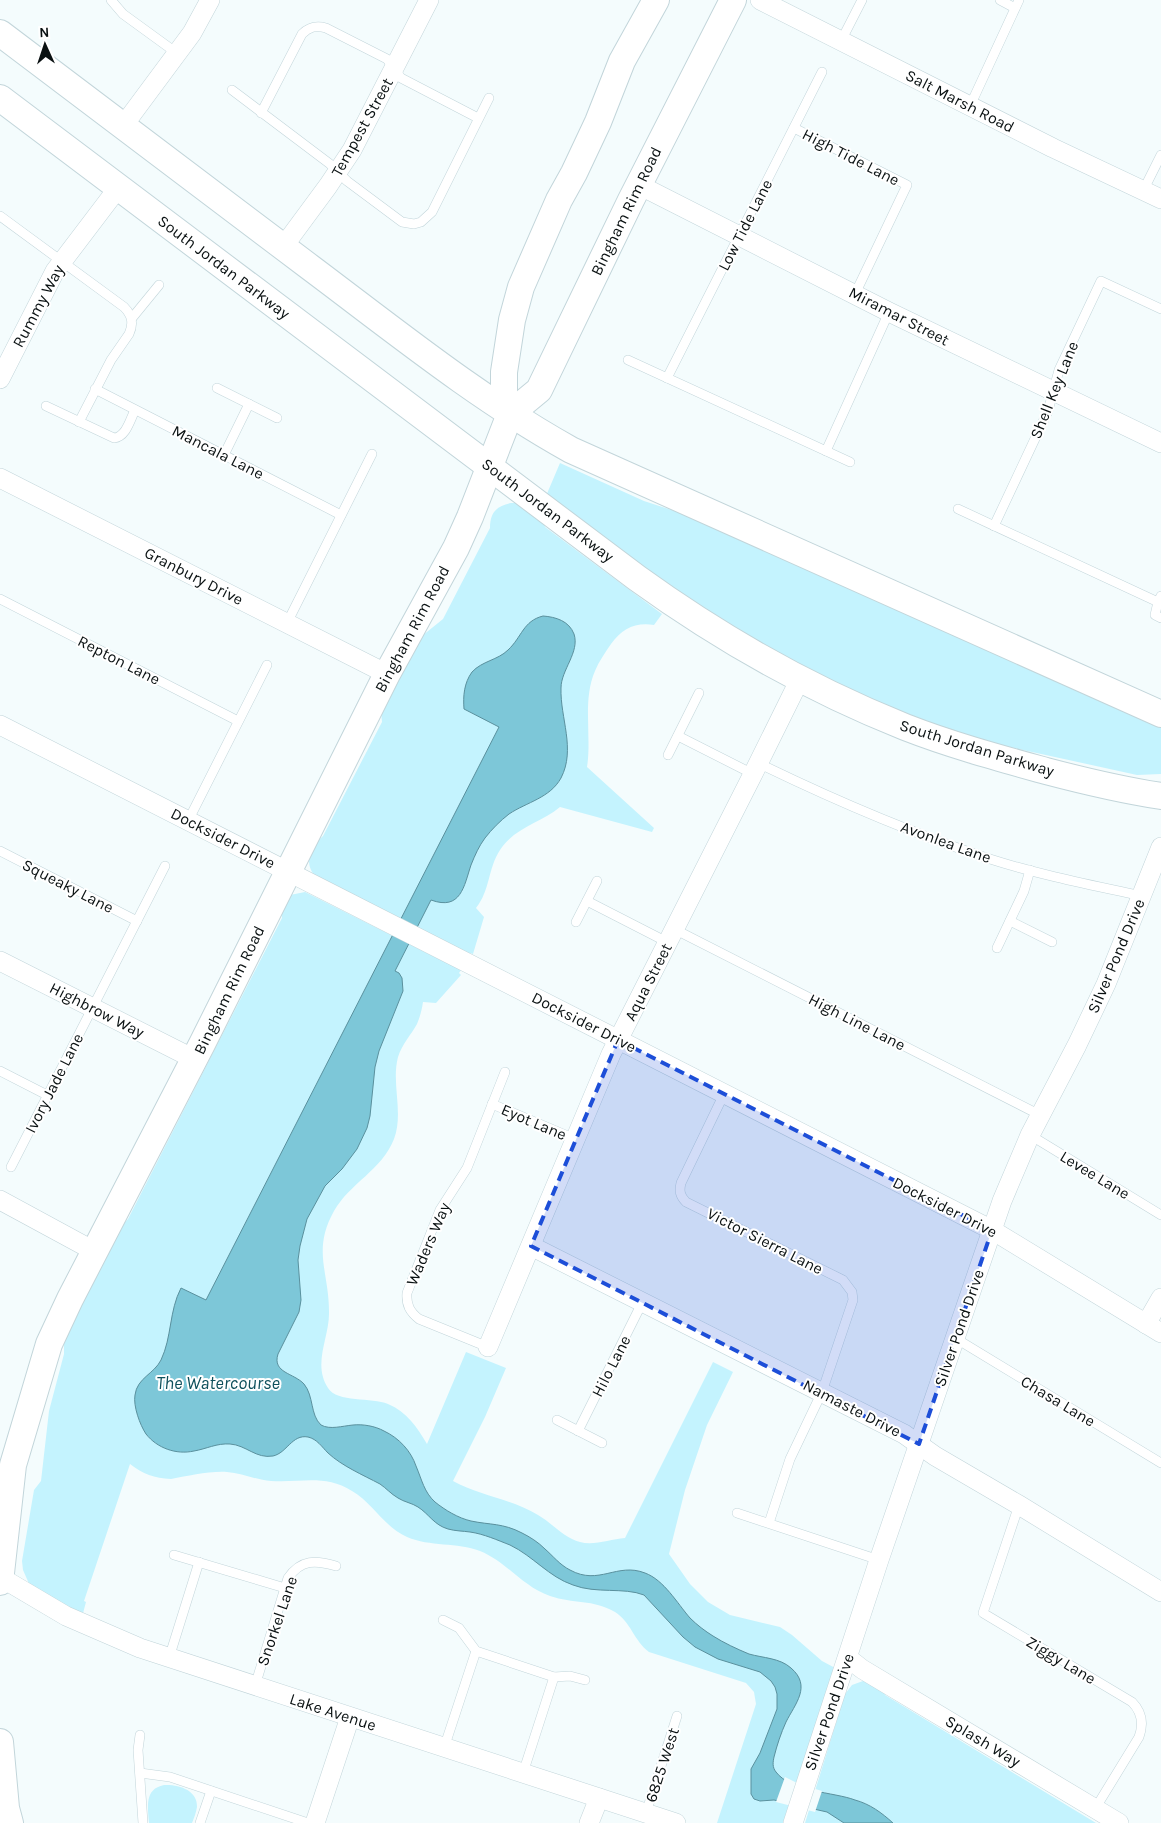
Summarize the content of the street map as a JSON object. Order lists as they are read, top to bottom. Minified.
{"streets":{"street":["Salt Marsh Road","Tempest Street","Bingham Rim Road","South Jordan Parkway","Rummy Way","Miramar Street","Granbury Drive","Docksider Drive","Silver Pond Drive","Aqua Street","Highbrow Way","Namaste Drive","Lake Avenue","Splash Way"],"lane":["High Tide Lane","Low Tide Lane","Shell Key Lane","Mancala Lane","Repton Lane","Avonlea Lane","Squeaky Lane","High Line Lane","Ivory Jade Lane","Eyot Lane","Levee Lane","Victor Sierra Lane","Waders Way","Hilo Lane","Chasa Lane","Snorkel Lane","Ziggy Lane","6825 West"]},"crossings":[["High Tide Lane","Low Tide Lane"],["High Tide Lane","Miramar Street"],["Bingham Rim Road","South Jordan Parkway"],["Bingham Rim Road","Miramar Street"],["Bingham Rim Road","Granbury Drive"],["Bingham Rim Road","Docksider Drive"],["Bingham Rim Road","Highbrow Way"],["Bingham Rim Road","Lake Avenue"],["Low Tide Lane","Miramar Street"],["South Jordan Parkway","Rummy Way"],["South Jordan Parkway","Aqua Street"],["Miramar Street","Shell Key Lane"],["Docksider Drive","Silver Pond Drive"],["Docksider Drive","Aqua Street"],["Docksider Drive","Victor Sierra Lane"],["Avonlea Lane","Silver Pond Drive"],["Avonlea Lane","Aqua Street"],["Squeaky Lane","Ivory Jade Lane"],["Silver Pond Drive","High Line Lane"],["Silver Pond Drive","Levee Lane"],["Silver Pond Drive","Chasa Lane"],["Silver Pond Drive","Namaste Drive"],["Silver Pond Drive","Splash Way"],["Aqua Street","High Line Lane"],["Aqua Street","Eyot Lane"],["Aqua Street","Waders Way"],["Aqua Street","Namaste Drive"],["Highbrow Way","Ivory Jade Lane"],["Eyot Lane","Waders Way"],["Victor Sierra Lane","Namaste Drive"],["Hilo Lane","Namaste Drive"],["Namaste Drive","Ziggy Lane"],["Snorkel Lane","Lake Avenue"],["Ziggy Lane","Splash Way"],["Lake Avenue","6825 West"]],"water":["The Watercourse"],"north":"top"}
